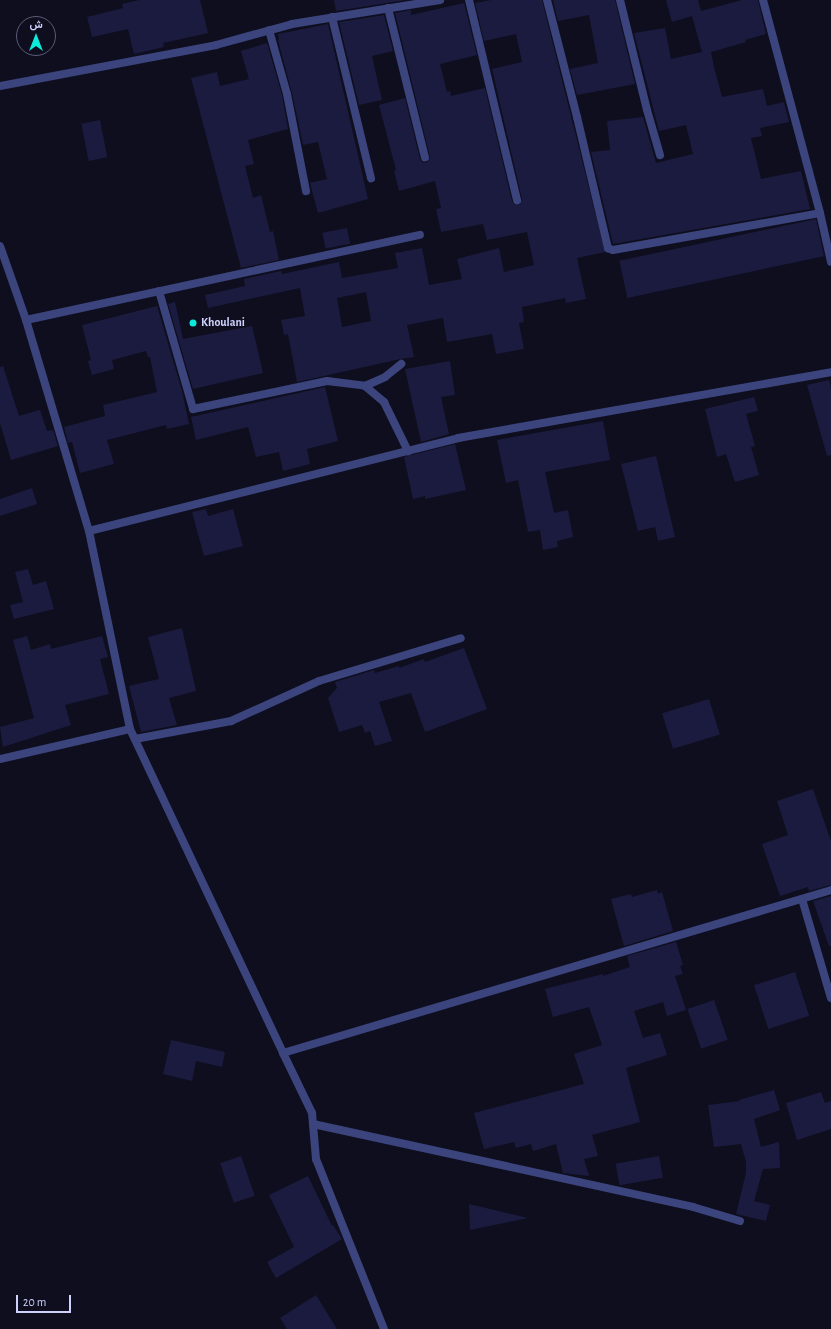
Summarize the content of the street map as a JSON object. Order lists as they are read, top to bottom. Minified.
{"places":["Khoulani"],"scale_bar":"20 m","north":"top"}
